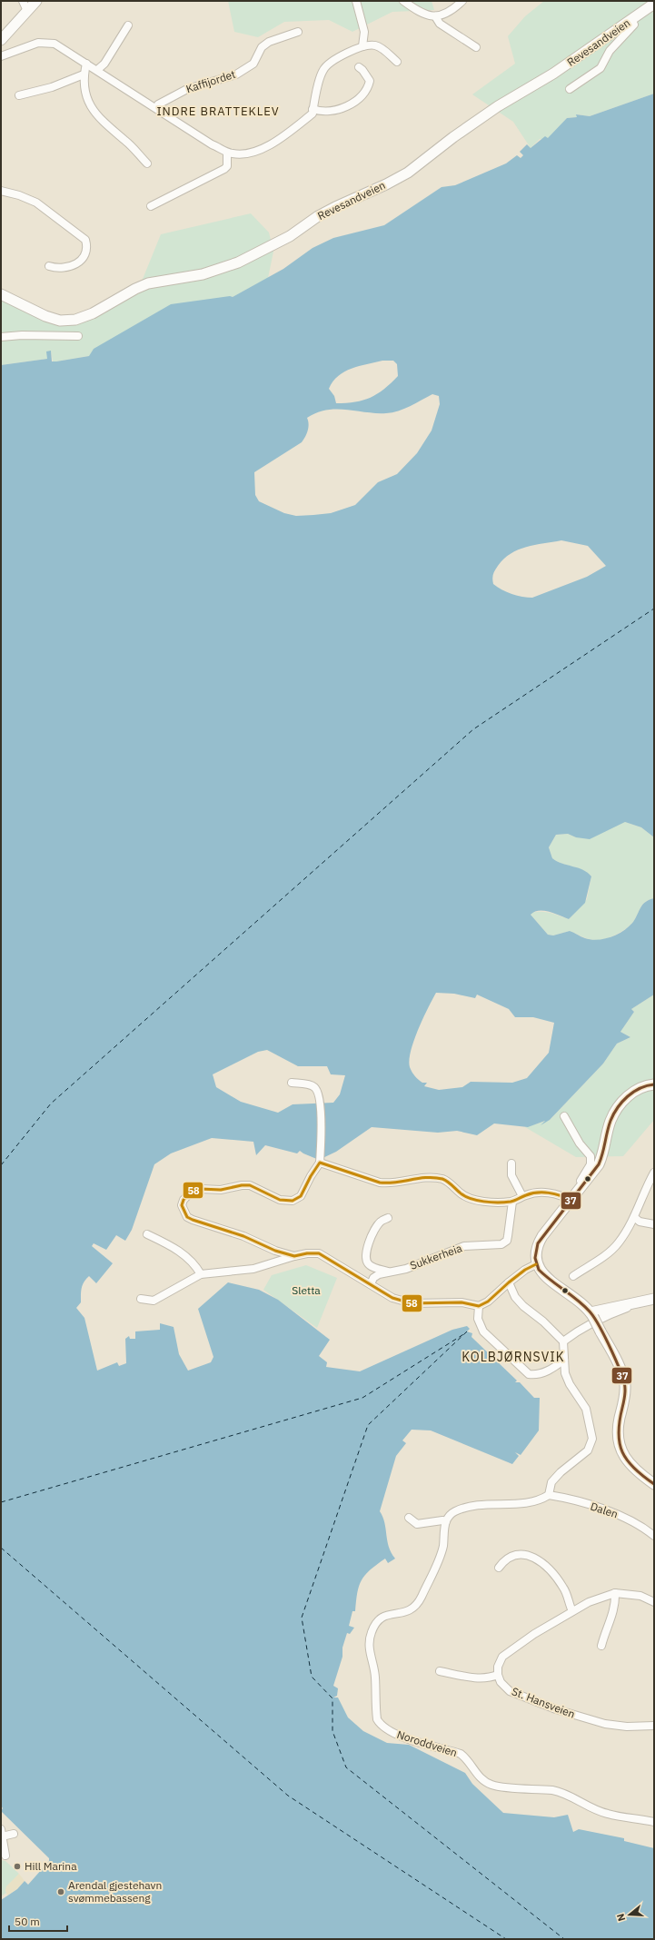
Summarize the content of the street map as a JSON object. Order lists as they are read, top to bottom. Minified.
{"streets":{"main road":["Revesandveien"],"street":["Kaffijordet","Sukkerheia","Dalen","St. Hansveien","Noroddveien"]},"districts":["INDRE BRATTEKLEV","KOLBJØRNSVIK"],"parks":["Sletta"],"places":["Hill Marina","Arendal gjestehavn svømmebasseng"],"lines":["transit line 37","transit line 58"],"scale_bar":"50 m","north":"left"}
